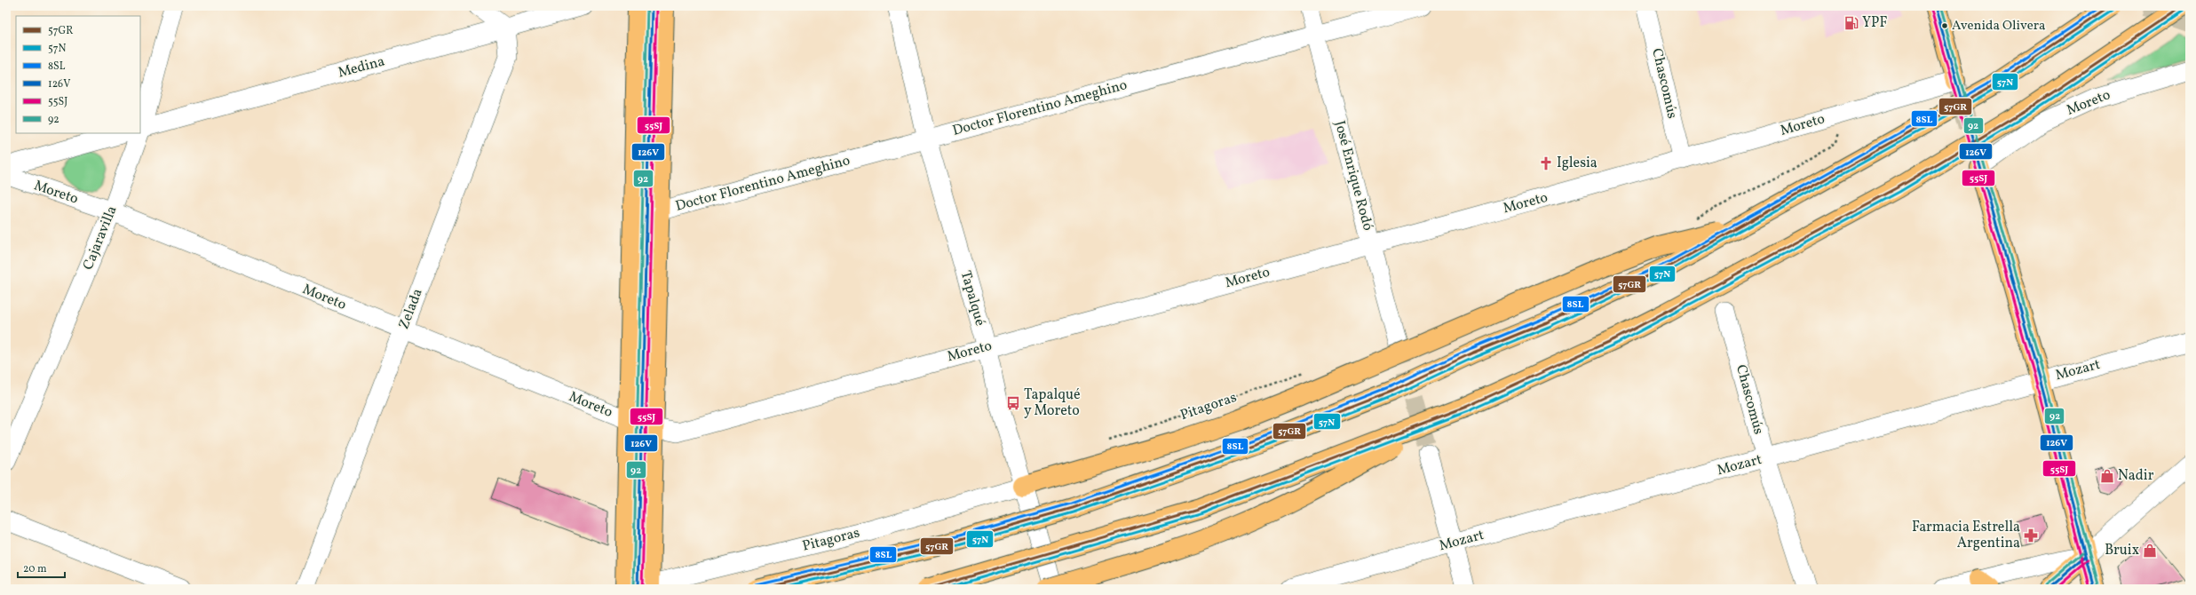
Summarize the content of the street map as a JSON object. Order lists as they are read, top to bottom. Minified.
{"streets":{"street":["Medina","Chascomús","Moreto","Doctor Florentino Ameghino","José Enrique Rodó","Cajaravilla","Tapalqué","Zelada","Mozart","Pitagoras"]},"crossings":[["Medina","Zelada"],["Chascomús","Moreto"],["Chascomús","Mozart"],["Moreto","José Enrique Rodó"],["Moreto","Cajaravilla"],["Moreto","Tapalqué"],["Moreto","Zelada"],["Doctor Florentino Ameghino","José Enrique Rodó"],["Doctor Florentino Ameghino","Tapalqué"],["Tapalqué","Pitagoras"]],"places":{"fuel station":["YPF"],"other":["Avenida Olivera"],"church":["Iglesia"],"bus stop":["Tapalqué y Moreto"],"shop":["Nadir","Bruix"],"pharmacy":["Farmacia Estrella Argentina"]},"lines":["transit line 57GR","transit line 8SL","transit line 126V","transit line 55SJ","transit line 92","transit line 57N"],"legend":["57GR","57N","8SL","126V","55SJ","92"],"scale_bar":"20 m"}
